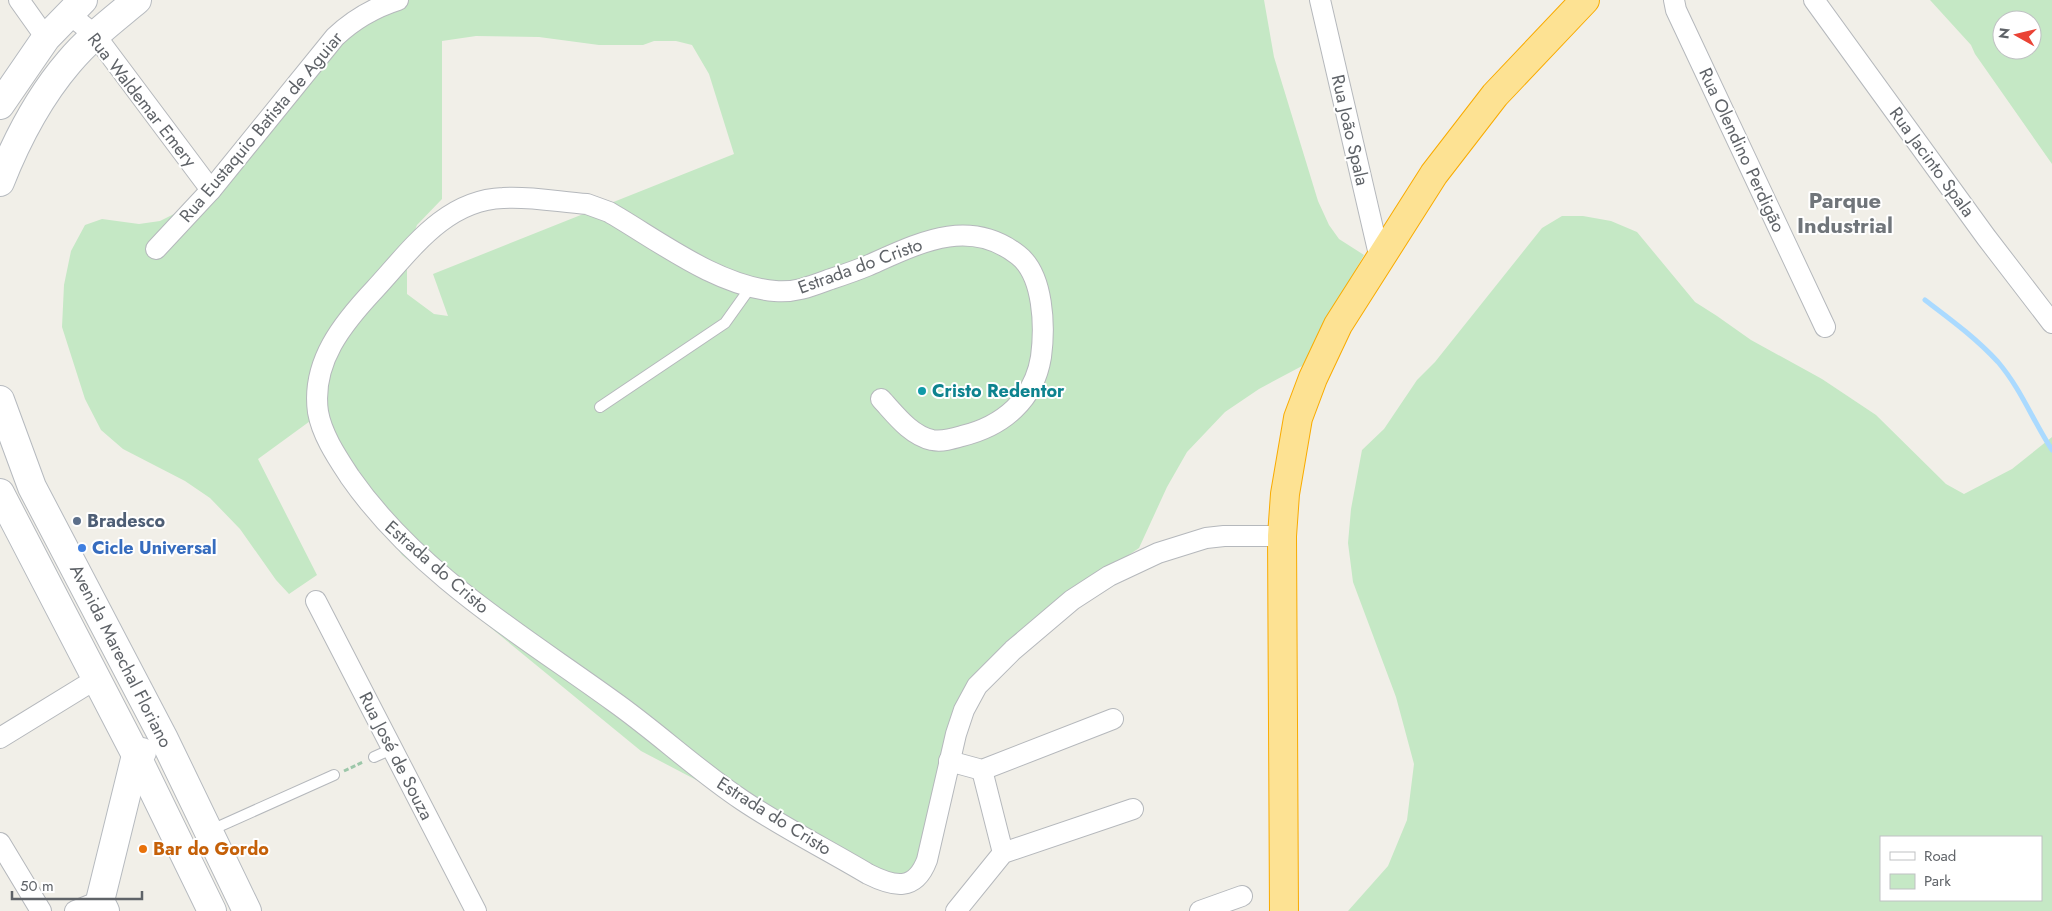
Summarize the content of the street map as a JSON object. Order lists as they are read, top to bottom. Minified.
{"streets":{"main road":["Avenida Marechal Floriano"],"street":["Rua Waldemar Emery","Rua Eustaquio Batista de Aguiar","Rua João Spala","Rua Olendino Perdigão","Rua Jacinto Spala","Estrada do Cristo","Rua José de Souza"]},"crossings":[["Rua Waldemar Emery","Rua Eustaquio Batista de Aguiar"]],"districts":["Parque Industrial"],"places":["Cristo Redentor","Bradesco","Cicle Universal","Bar do Gordo"],"legend":["Road","Park"],"scale_bar":"50 m","north":"left"}
